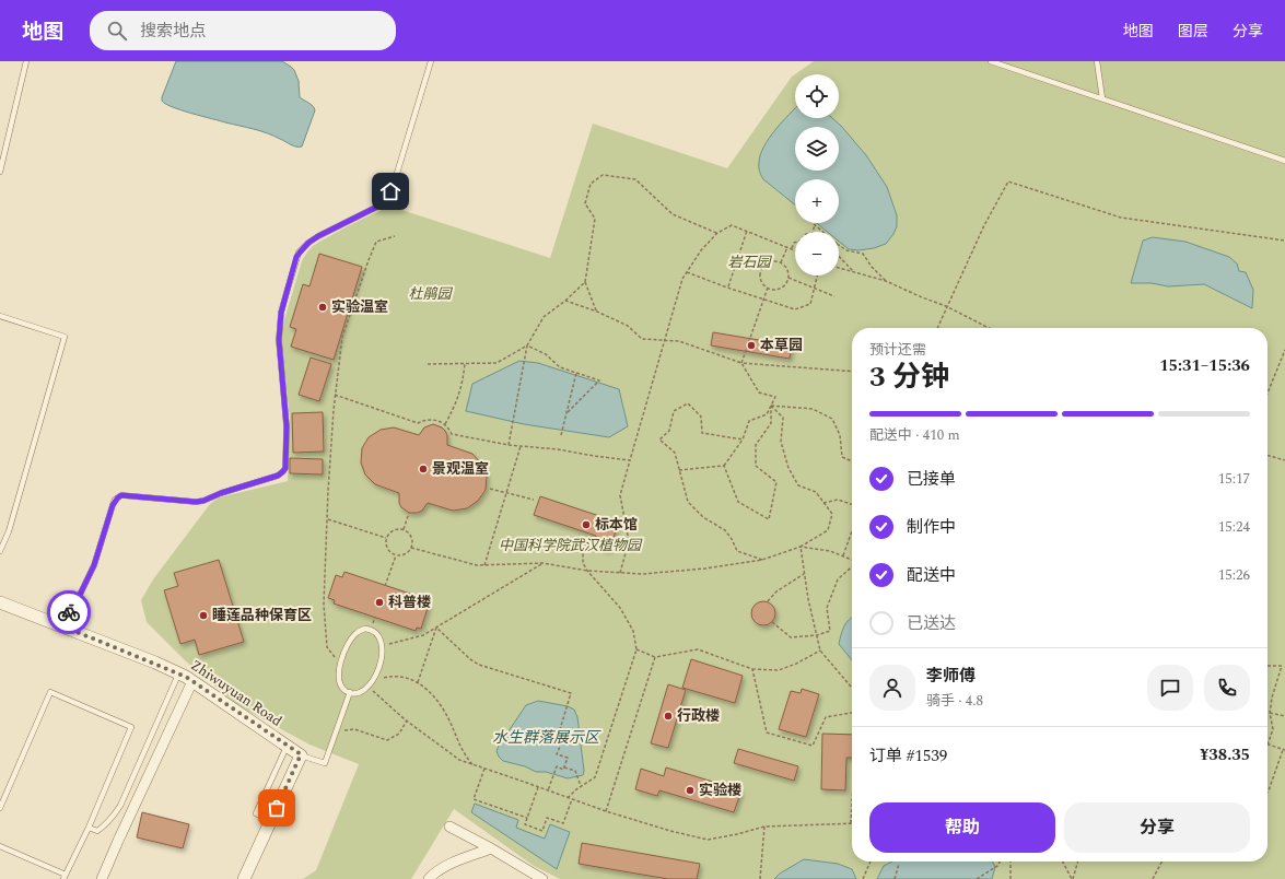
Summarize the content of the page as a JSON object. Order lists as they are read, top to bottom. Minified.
{"streets":{"street":["Zhiwuyuan Road"]},"water":["水生群落展示区"],"parks":["岩石园","杜鹃园","中国科学院武汉植物园"],"places":["实验温室","本草园","景观温室","标本馆","科普楼","睡莲品种保育区","行政楼","实验楼"],"page":{"header":"地图","search":"搜索地点","nav":["地图","图层","分享"],"map_buttons":["+","−"],"heading":["3 分钟","预计还需","15:31–15:36"],"panel":["李师傅","骑手 · 4.8","订单 #1539","¥38.35"],"bar":"配送中 · 410 m","list":[["已接单","15:17"],["制作中","15:24"],["配送中","15:26"],"已送达"],"buttons":["帮助","分享"]}}
